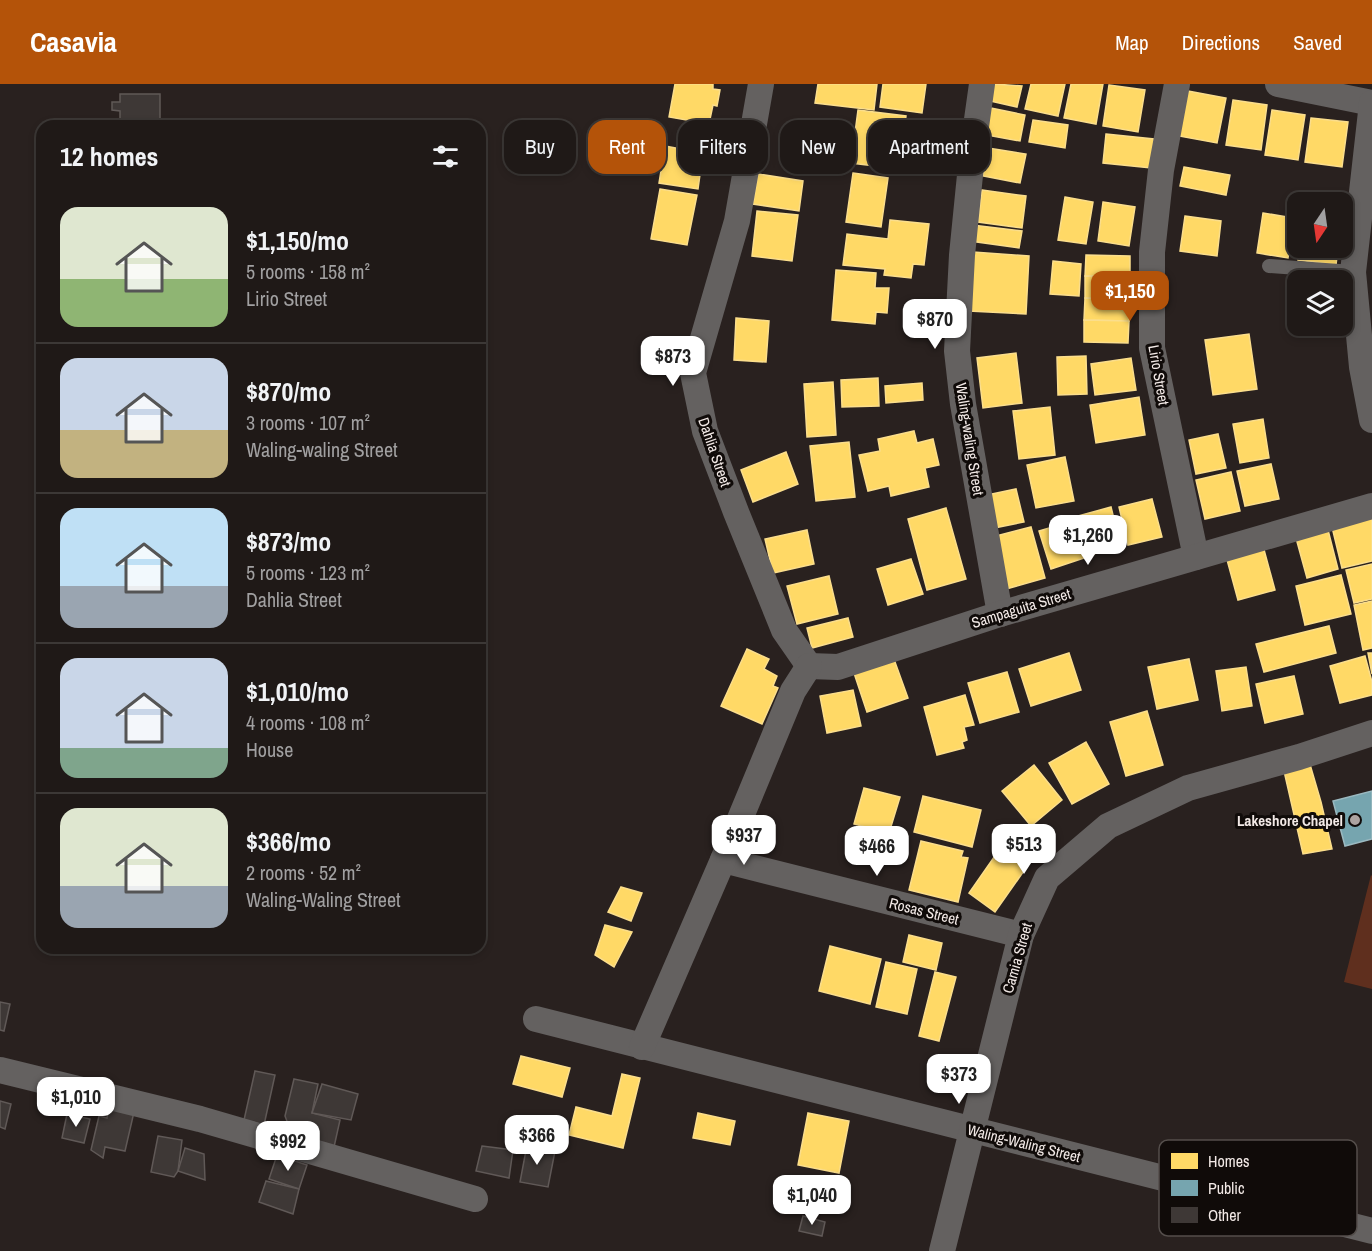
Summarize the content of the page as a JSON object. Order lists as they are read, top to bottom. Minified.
{"streets":{"street":["Lirio Street","Waling-waling Street","Dahlia Street","Sampaguita Street","Rosas Street","Camia Street","Waling-Waling Street"]},"crossings":[["Lirio Street","Sampaguita Street"],["Waling-waling Street","Sampaguita Street"],["Dahlia Street","Sampaguita Street"],["Rosas Street","Camia Street"],["Camia Street","Waling-Waling Street"]],"places":["Lakeshore Chapel"],"legend":["Homes","Public","Other"],"north":"bottom","page":{"header":"Casavia","nav":["Map","Directions","Saved"],"chip":["Buy","Rent","Filters","New","Apartment"],"heading":"12 homes","list":[{"name":"$1,150/mo","note":"5 rooms · 158 m² · Lirio Street"},{"name":"$870/mo","note":"3 rooms · 107 m² · Waling-waling Street"},{"name":"$873/mo","note":"5 rooms · 123 m² · Dahlia Street"},{"name":"$1,010/mo","note":"4 rooms · 108 m² · House"},{"name":"$366/mo","note":"2 rooms · 52 m² · Waling-Waling Street"}],"price":["$1,150","$870","$873","$1,260","$937","$513","$466","$373","$1,010","$366","$992","$1,040"]}}
